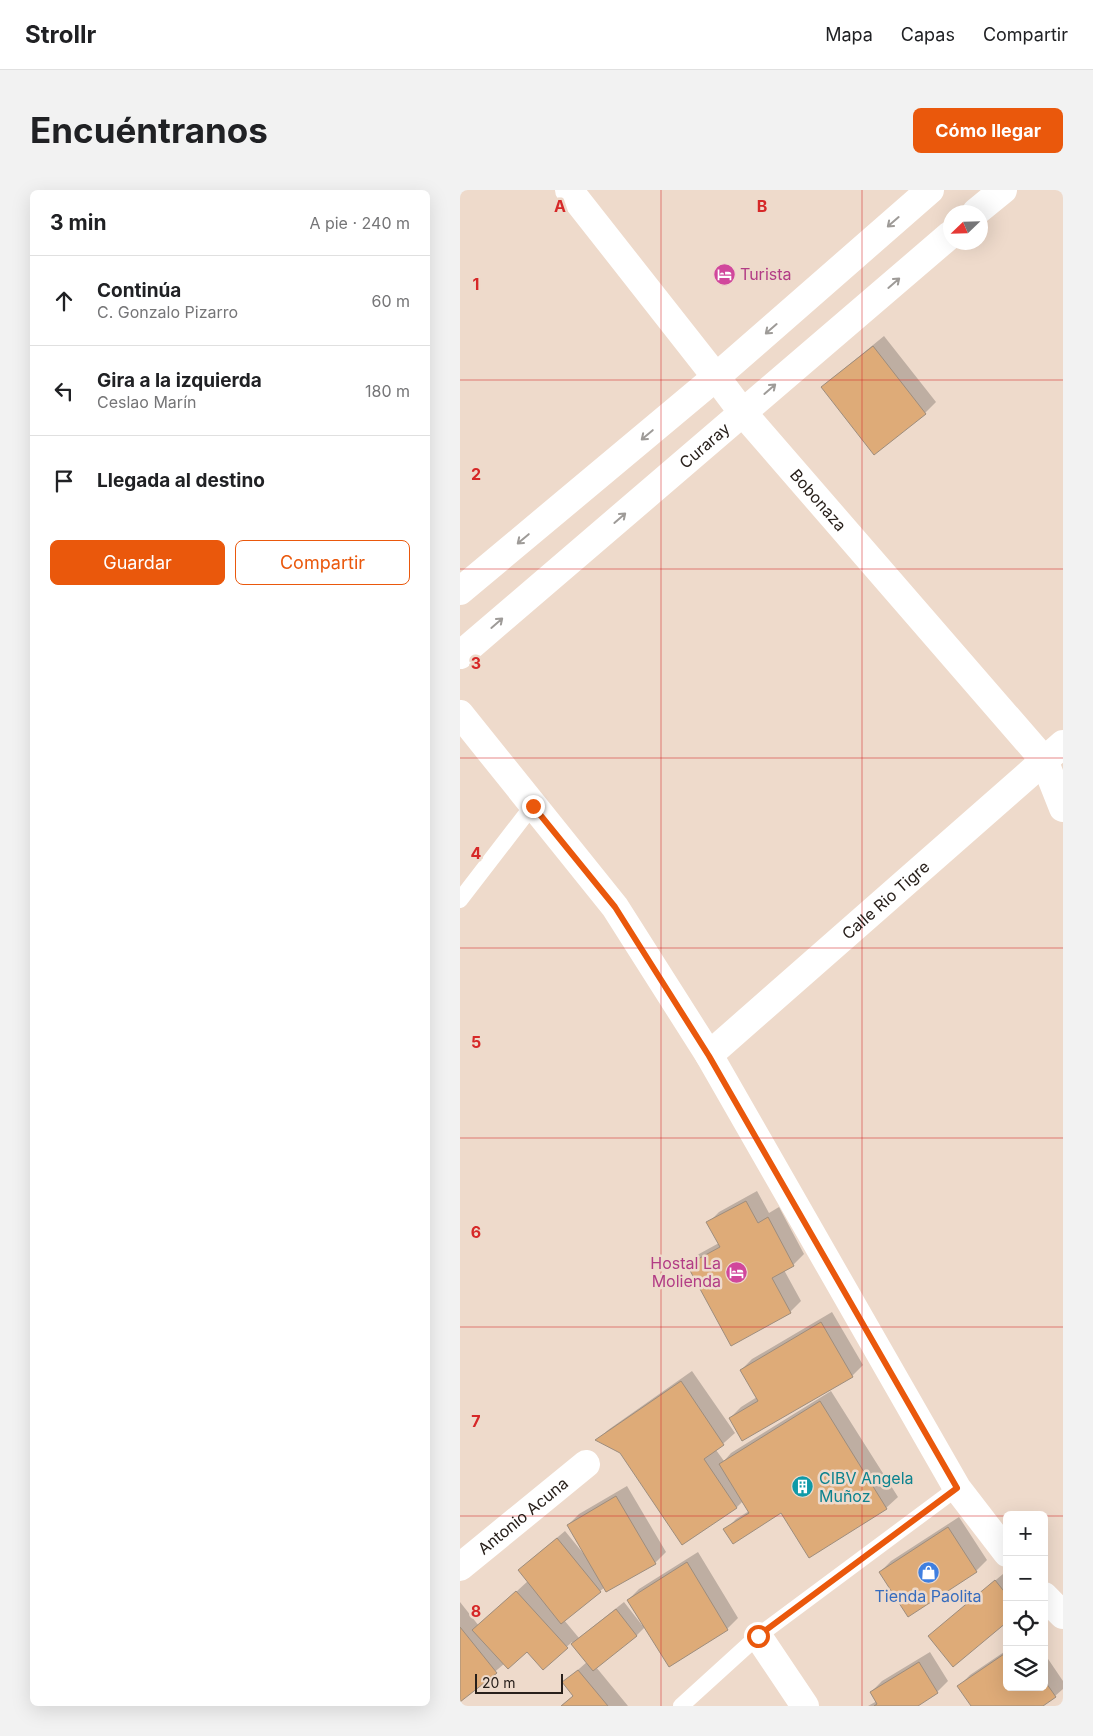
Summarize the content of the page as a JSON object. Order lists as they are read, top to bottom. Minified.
{"streets":{"street":["Curaray","Bobonaza","Calle Rio Tigre","Antonio Acuna"]},"crossings":[["Curaray","Bobonaza"],["Bobonaza","Calle Rio Tigre"]],"places":{"hotel":["Turista","Hostal La Molienda"],"building":["CIBV Angela Muñoz"],"shop":["Tienda Paolita"]},"scale_bar":"20 m","north":"bottom left","page":{"header":"Strollr","nav":["Mapa","Capas","Compartir"],"buttons":["Cómo llegar",["Guardar","Compartir"]],"title":"Encuéntranos","heading":["3 min","A pie · 240 m"],"list":[["Continúa","C. Gonzalo Pizarro","60 m"],["Gira a la izquierda","Ceslao Marín","180 m"],"Llegada al destino"],"map_buttons":["+","−"],"scale":"20 m"},"grid":{"columns":["A","B"],"rows":["1","2","3","4","5","6","7","8"]}}
